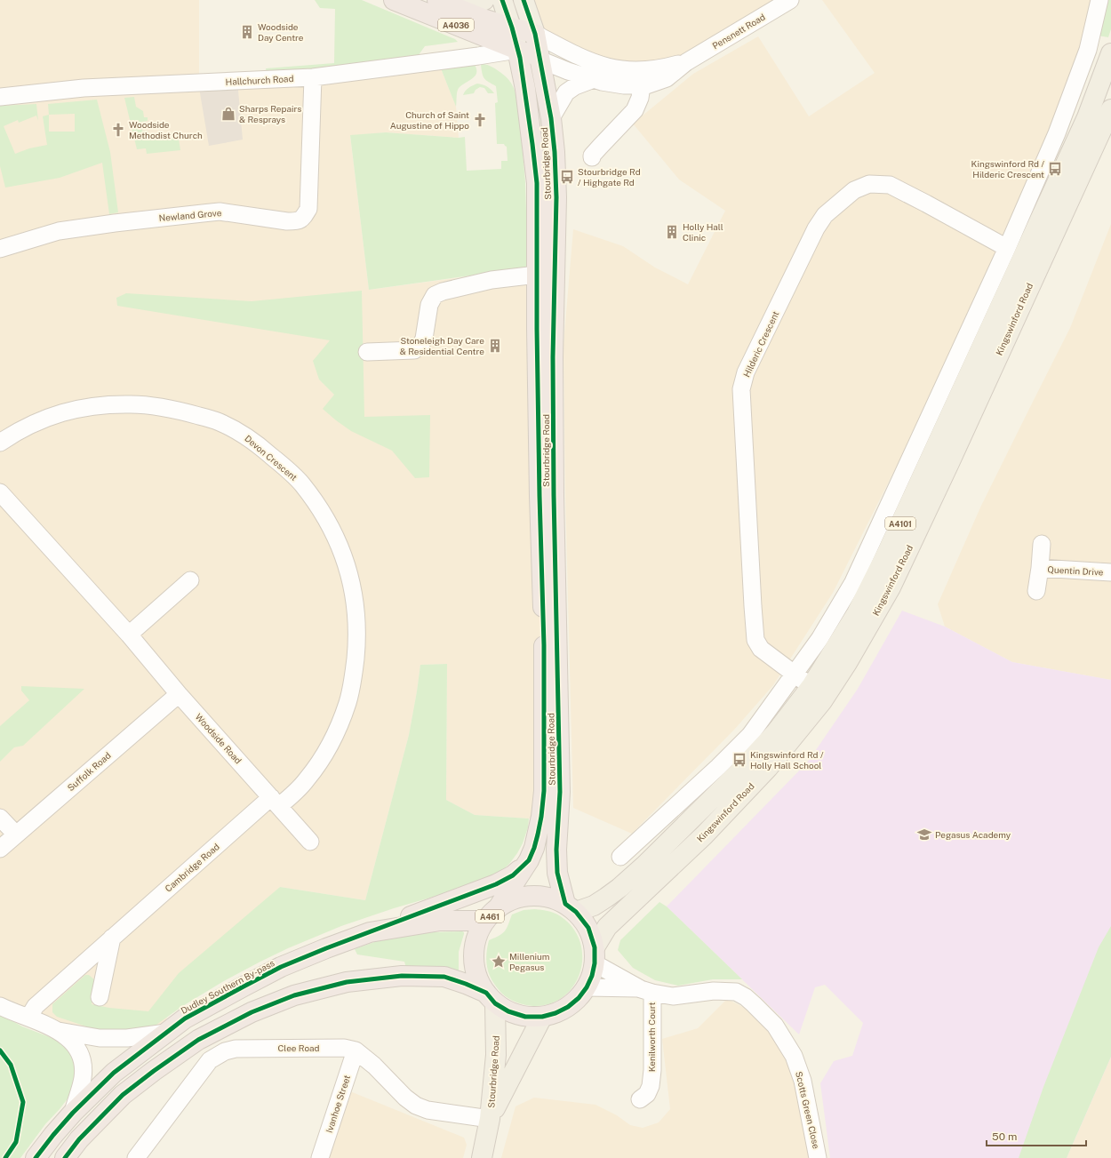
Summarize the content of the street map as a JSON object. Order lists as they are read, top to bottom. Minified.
{"streets":{"highway":["A4036","Stourbridge Road","A461","Dudley Southern By-pass"],"main road":["Kingswinford Road","A4101"],"street":["Pensnett Road","Hallchurch Road","Newland Grove","Hilderic Crescent","Devon Crescent","Quentin Drive","Woodside Road","Suffolk Road","Cambridge Road","Kenilworth Court","Clee Road","Ivanhoe Street","Scotts Green Close"]},"crossings":[["A4036","Pensnett Road"],["A4036","Hallchurch Road"],["A4036","Stourbridge Road"],["Pensnett Road","Stourbridge Road"],["Hallchurch Road","Stourbridge Road"],["Hallchurch Road","Newland Grove"],["Stourbridge Road","Kingswinford Road"],["Stourbridge Road","A461"],["Stourbridge Road","Dudley Southern By-pass"],["Stourbridge Road","Scotts Green Close"],["Kingswinford Road","Hilderic Crescent"],["Kingswinford Road","A461"],["Kingswinford Road","Dudley Southern By-pass"],["Kingswinford Road","Scotts Green Close"],["Devon Crescent","Woodside Road"],["Devon Crescent","Cambridge Road"],["Woodside Road","Suffolk Road"],["Woodside Road","Cambridge Road"],["A461","Dudley Southern By-pass"],["A461","Scotts Green Close"],["Dudley Southern By-pass","Scotts Green Close"],["Kenilworth Court","Scotts Green Close"],["Clee Road","Ivanhoe Street"]],"places":{"building":["Woodside Day Centre","Holly Hall Clinic","Stoneleigh Day Care & Residential Centre"],"shop":["Sharps Repairs & Resprays"],"church":["Church of Saint Augustine of Hippo","Woodside Methodist Church"],"bus stop":["Kingswinford Rd / Hilderic Crescent","Stourbridge Rd / Highgate Rd","Kingswinford Rd / Holly Hall School"],"school or university":["Pegasus Academy"],"place":["Millenium Pegasus"]},"scale_bar":"50 m"}
